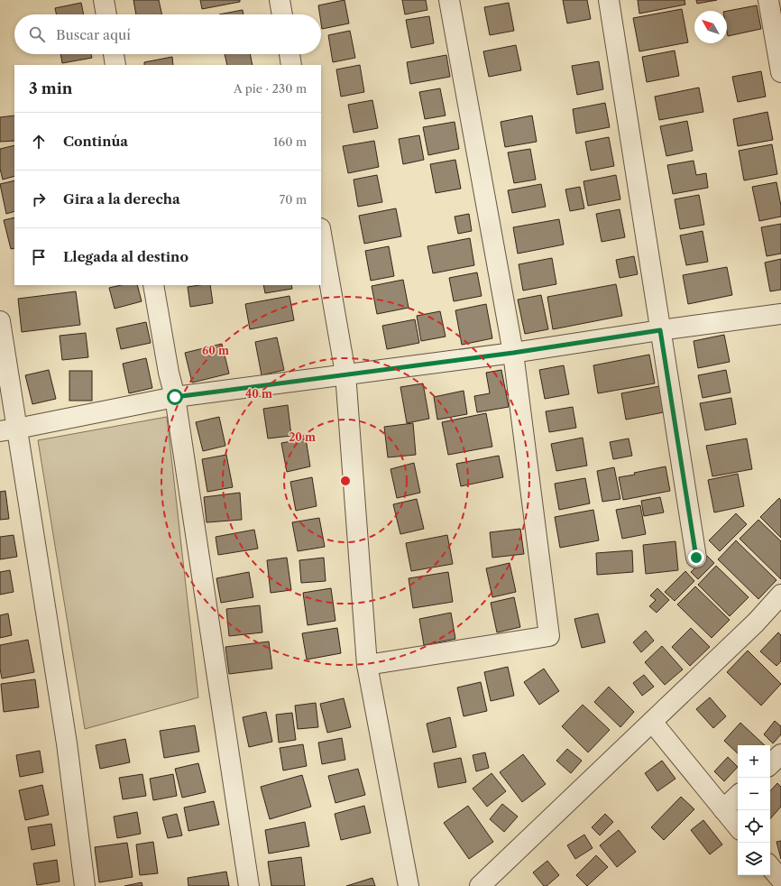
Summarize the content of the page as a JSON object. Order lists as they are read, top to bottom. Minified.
{"north":"top left","page":{"search":"Buscar aquí","heading":["3 min","A pie · 230 m"],"list":[["Continúa","160 m"],["Gira a la derecha","70 m"],"Llegada al destino"],"map_buttons":["+","−"]},"rings":["60 m","40 m","20 m"]}
